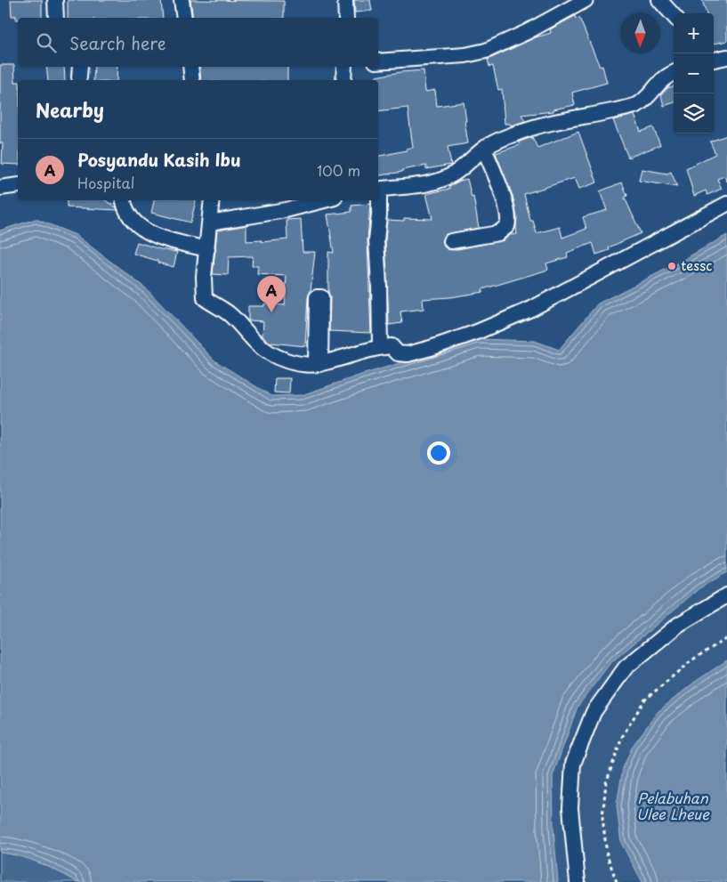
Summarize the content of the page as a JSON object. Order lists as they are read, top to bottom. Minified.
{"water":["Pelabuhan Ulee Lheue"],"places":["tessc"],"north":"bottom","page":{"map_buttons":["+","−"],"search":"Search here","heading":"Nearby","list":[{"mark":"A","name":"Posyandu Kasih Ibu","note":"Hospital","value":"100 m"}],"pins":"A"}}
